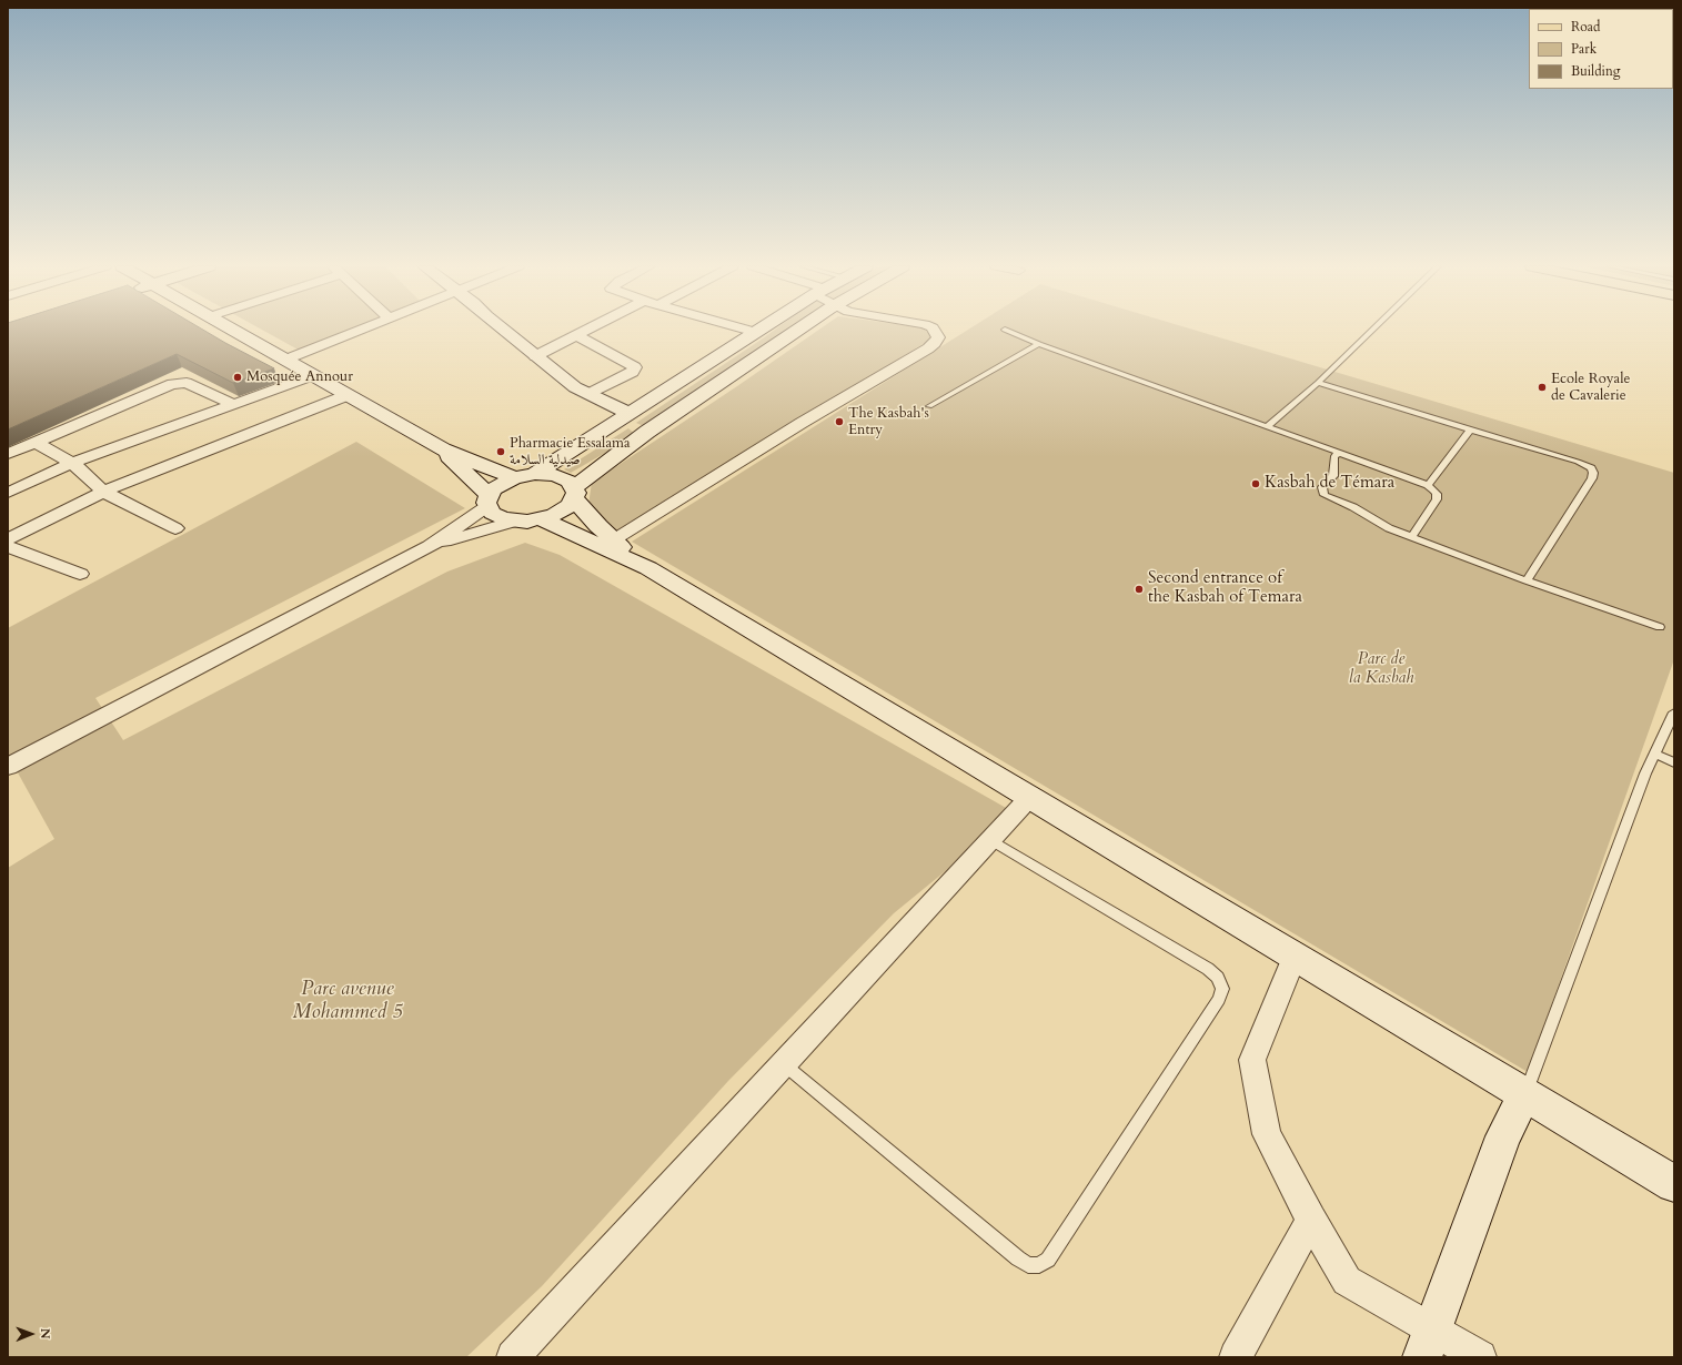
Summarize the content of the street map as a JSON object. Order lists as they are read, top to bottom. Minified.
{"parks":["Parc de la Kasbah","Parc avenue Mohammed 5"],"places":["Mosquée Annour","Ecole Royale de Cavalerie","The Kasbah's Entry","Pharmacie Essalama صيدلية السلامة","Kasbah de Témara","Second entrance of the Kasbah of Temara"],"legend":["Road","Park","Building"],"north":"right"}
